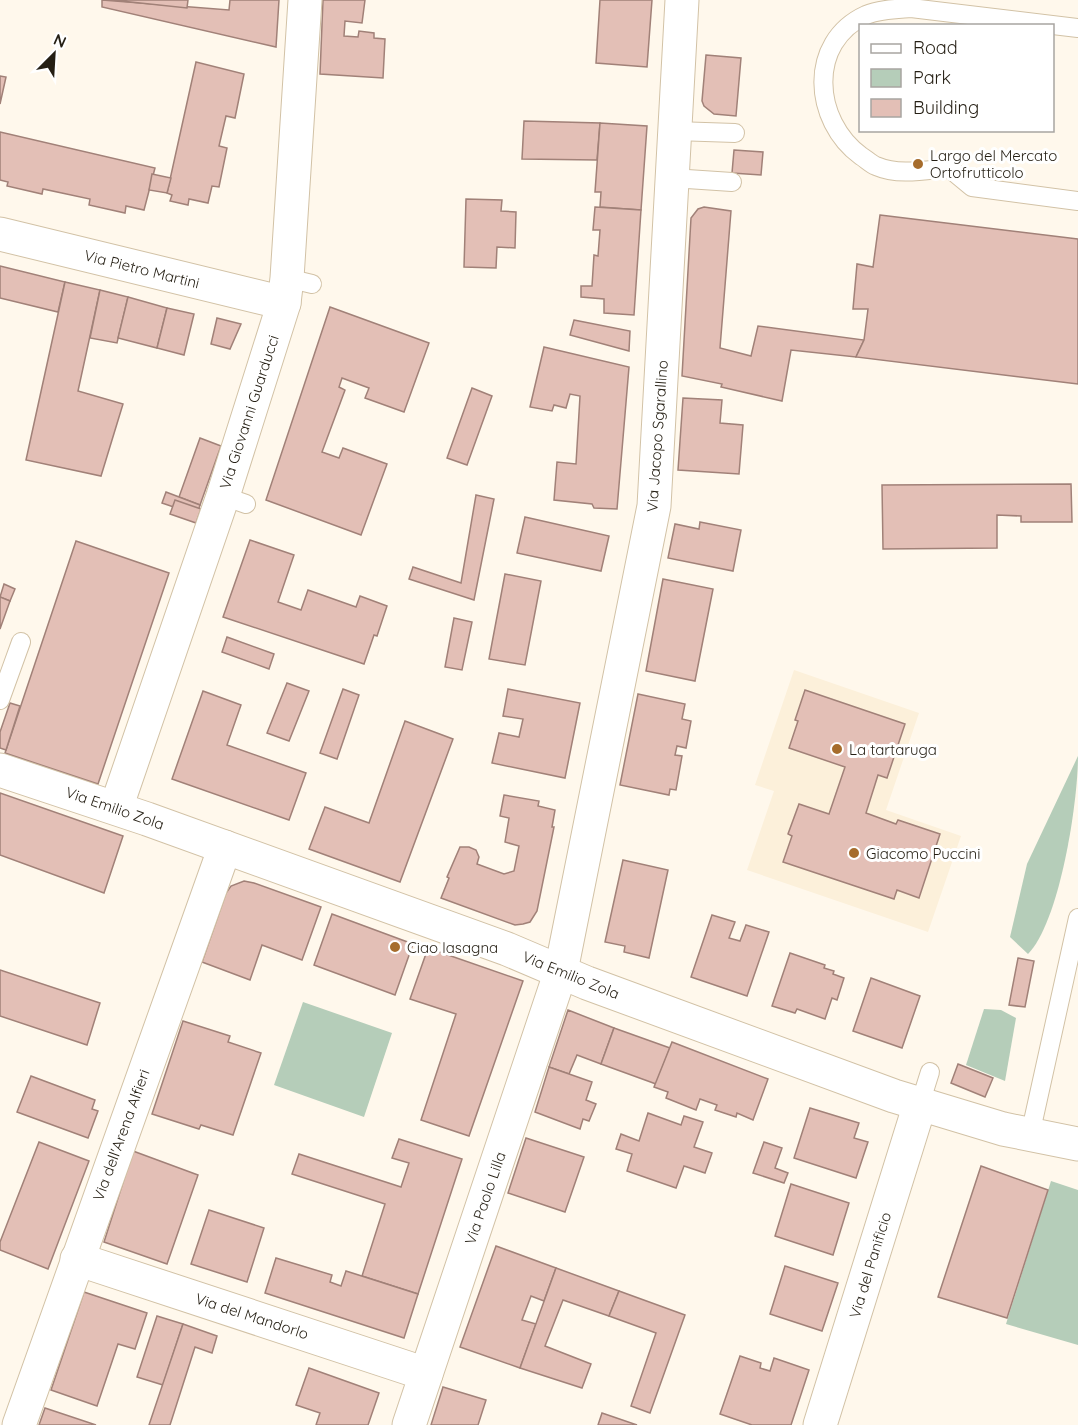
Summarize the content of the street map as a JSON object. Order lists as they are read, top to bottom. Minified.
{"streets":{"street":["Via Pietro Martini","Via Giovanni Guarducci","Via Jacopo Sgarallino","Via Emilio Zola","Via dell'Arena Alfieri","Via Paolo Lilla","Via del Panificio","Via del Mandorlo"]},"crossings":[["Via Pietro Martini","Via Giovanni Guarducci"],["Via Giovanni Guarducci","Via Emilio Zola"],["Via Jacopo Sgarallino","Via Emilio Zola"],["Via Jacopo Sgarallino","Via Paolo Lilla"],["Via Emilio Zola","Via dell'Arena Alfieri"],["Via Emilio Zola","Via Paolo Lilla"],["Via Emilio Zola","Via del Panificio"],["Via dell'Arena Alfieri","Via del Mandorlo"],["Via Paolo Lilla","Via del Mandorlo"]],"places":["Largo del Mercato Ortofrutticolo","La tartaruga","Giacomo Puccini","Ciao lasagna"],"legend":["Road","Park","Building"],"north":"top right"}
